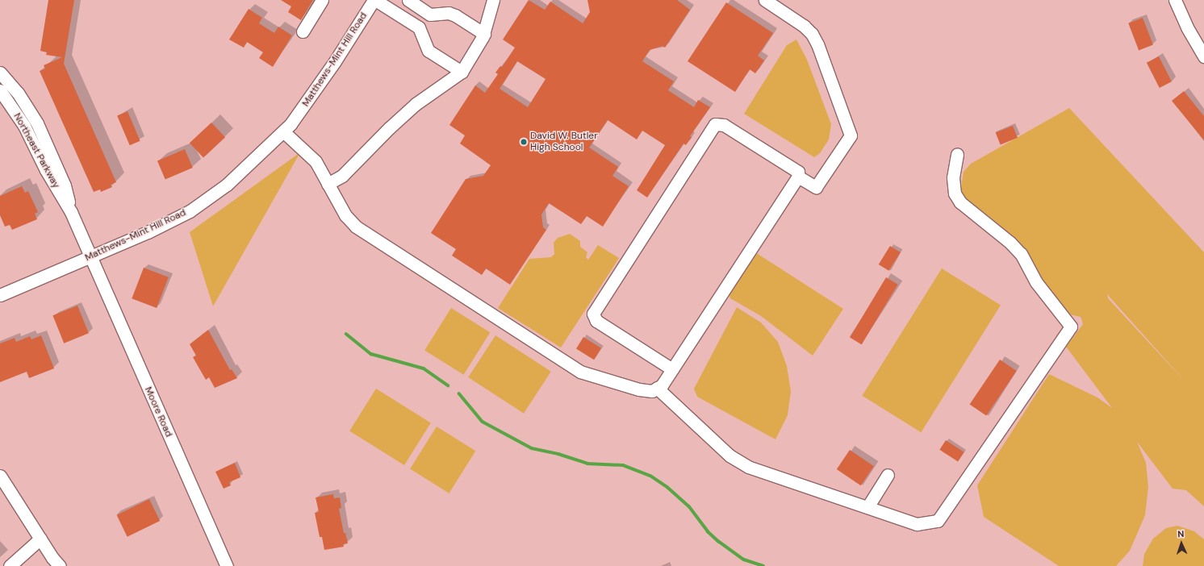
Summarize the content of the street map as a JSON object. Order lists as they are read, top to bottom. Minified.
{"streets":{"street":["Matthews-Mint Hill Road","Northeast Parkway","Moore Road"]},"crossings":[["Matthews-Mint Hill Road","Northeast Parkway"],["Matthews-Mint Hill Road","Moore Road"],["Northeast Parkway","Moore Road"]],"places":["David W. Butler High School"],"north":"top"}
